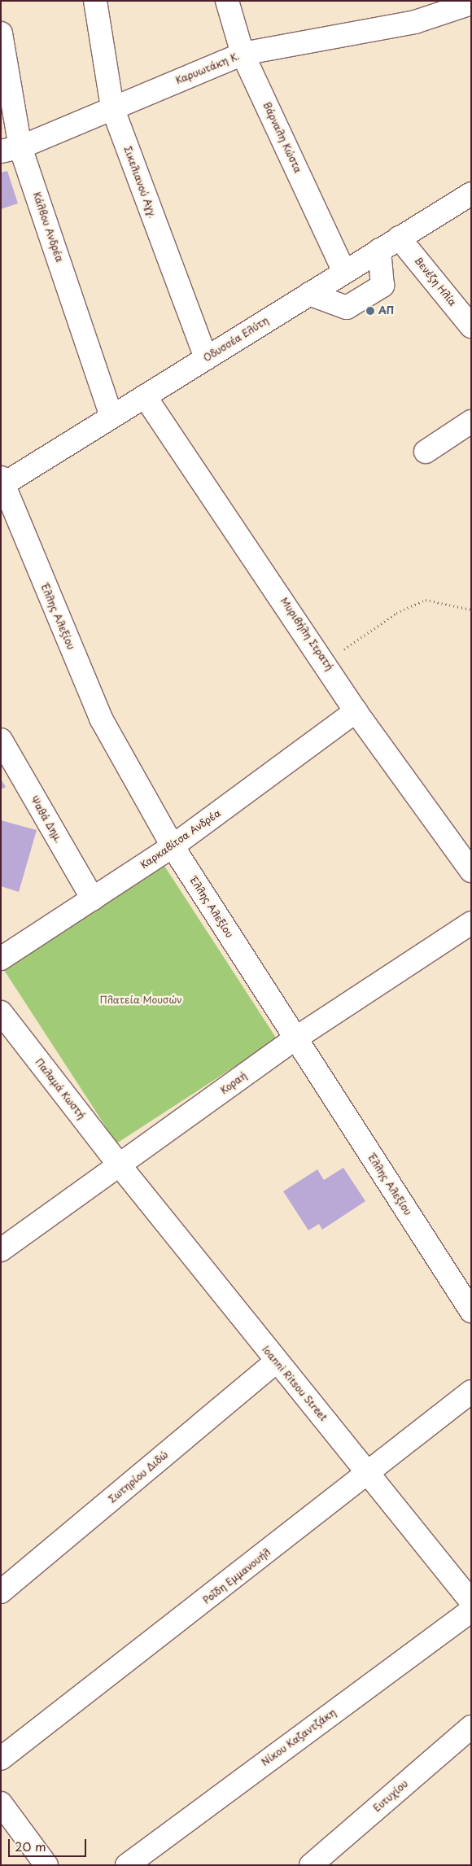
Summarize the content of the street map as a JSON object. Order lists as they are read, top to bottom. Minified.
{"streets":{"street":["Καρυωτάκη Κ.","Βάρναλη Κώστα","Σικελιανού Αγγ.","Κάλβου Ανδρέα","Βενέζη Ηλία","Οδυσσέα Ελύτη","Έλλης Αλεξίου","Μυριβήλη Στρατή","Ψαθά Δημ.","Καρκαβίτσα Ανδρέα","Κοραή","Παλαμά Κωστή","Ioanni Ritsou Street","Σωτηρίου Διδώ","Ροΐδη Εμμανουήλ","Νίκου Καζαντζάκη","Ευτυχίου"]},"crossings":[["Καρυωτάκη Κ.","Βάρναλη Κώστα"],["Καρυωτάκη Κ.","Σικελιανού Αγγ."],["Καρυωτάκη Κ.","Κάλβου Ανδρέα"],["Βάρναλη Κώστα","Οδυσσέα Ελύτη"],["Σικελιανού Αγγ.","Οδυσσέα Ελύτη"],["Κάλβου Ανδρέα","Οδυσσέα Ελύτη"],["Βενέζη Ηλία","Οδυσσέα Ελύτη"],["Οδυσσέα Ελύτη","Έλλης Αλεξίου"],["Οδυσσέα Ελύτη","Μυριβήλη Στρατή"],["Έλλης Αλεξίου","Καρκαβίτσα Ανδρέα"],["Έλλης Αλεξίου","Κοραή"],["Μυριβήλη Στρατή","Καρκαβίτσα Ανδρέα"],["Ψαθά Δημ.","Καρκαβίτσα Ανδρέα"],["Κοραή","Παλαμά Κωστή"],["Κοραή","Ioanni Ritsou Street"],["Παλαμά Κωστή","Ioanni Ritsou Street"],["Ioanni Ritsou Street","Σωτηρίου Διδώ"],["Ioanni Ritsou Street","Ροΐδη Εμμανουήλ"]],"parks":["Πλατεία Μουσών"],"places":["ΑΠ"],"scale_bar":"20 m"}
